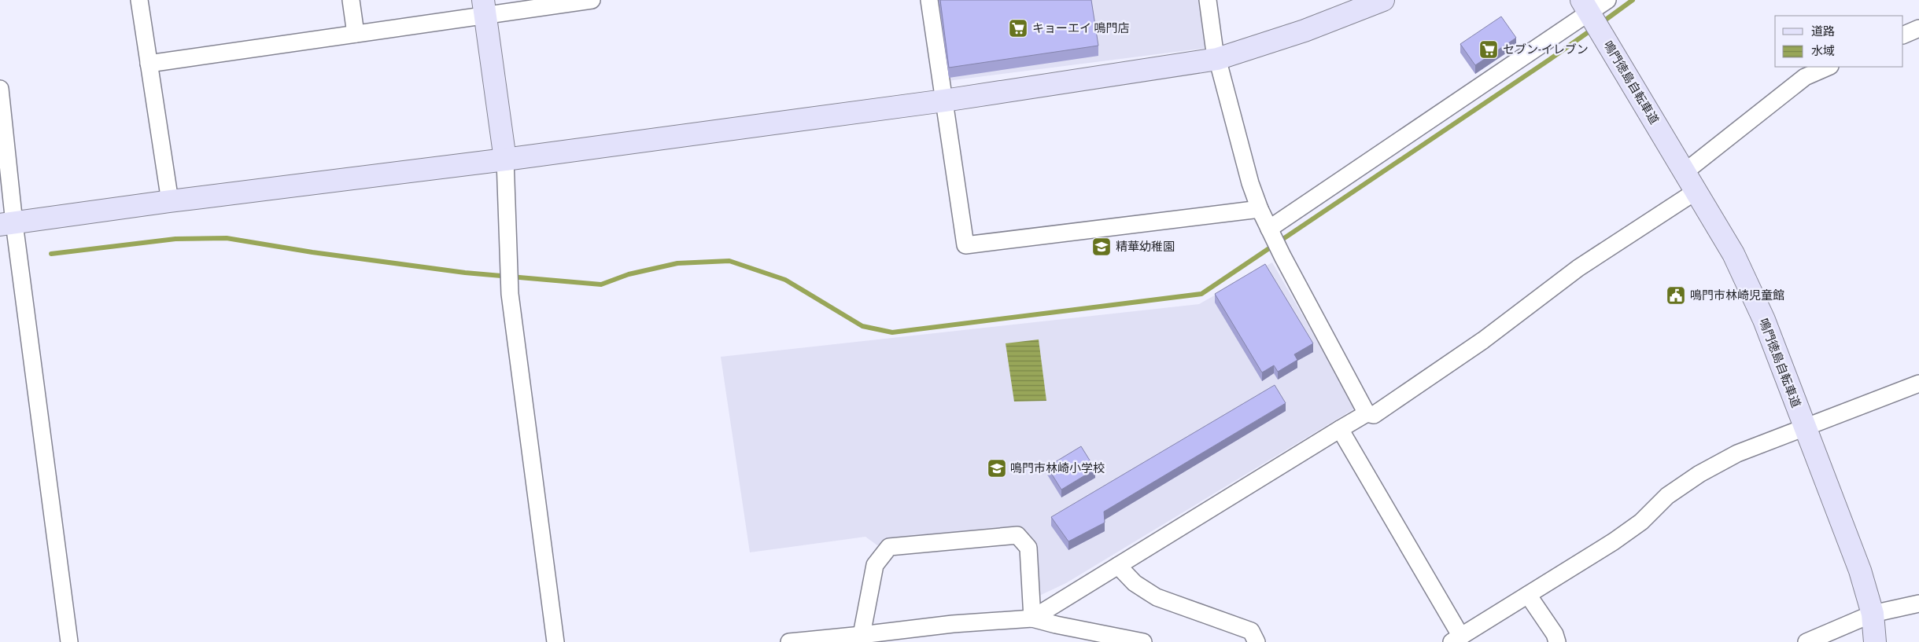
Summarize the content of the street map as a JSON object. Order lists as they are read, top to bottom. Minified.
{"streets":{"street":["鳴門徳島自転車道"]},"places":{"supermarket":["キョーエイ 鳴門店","セブン-イレブン"],"school or university":["精華幼稚園","鳴門市林崎小学校"],"public building":["鳴門市林崎児童館"]},"legend":["道路","水域"]}
